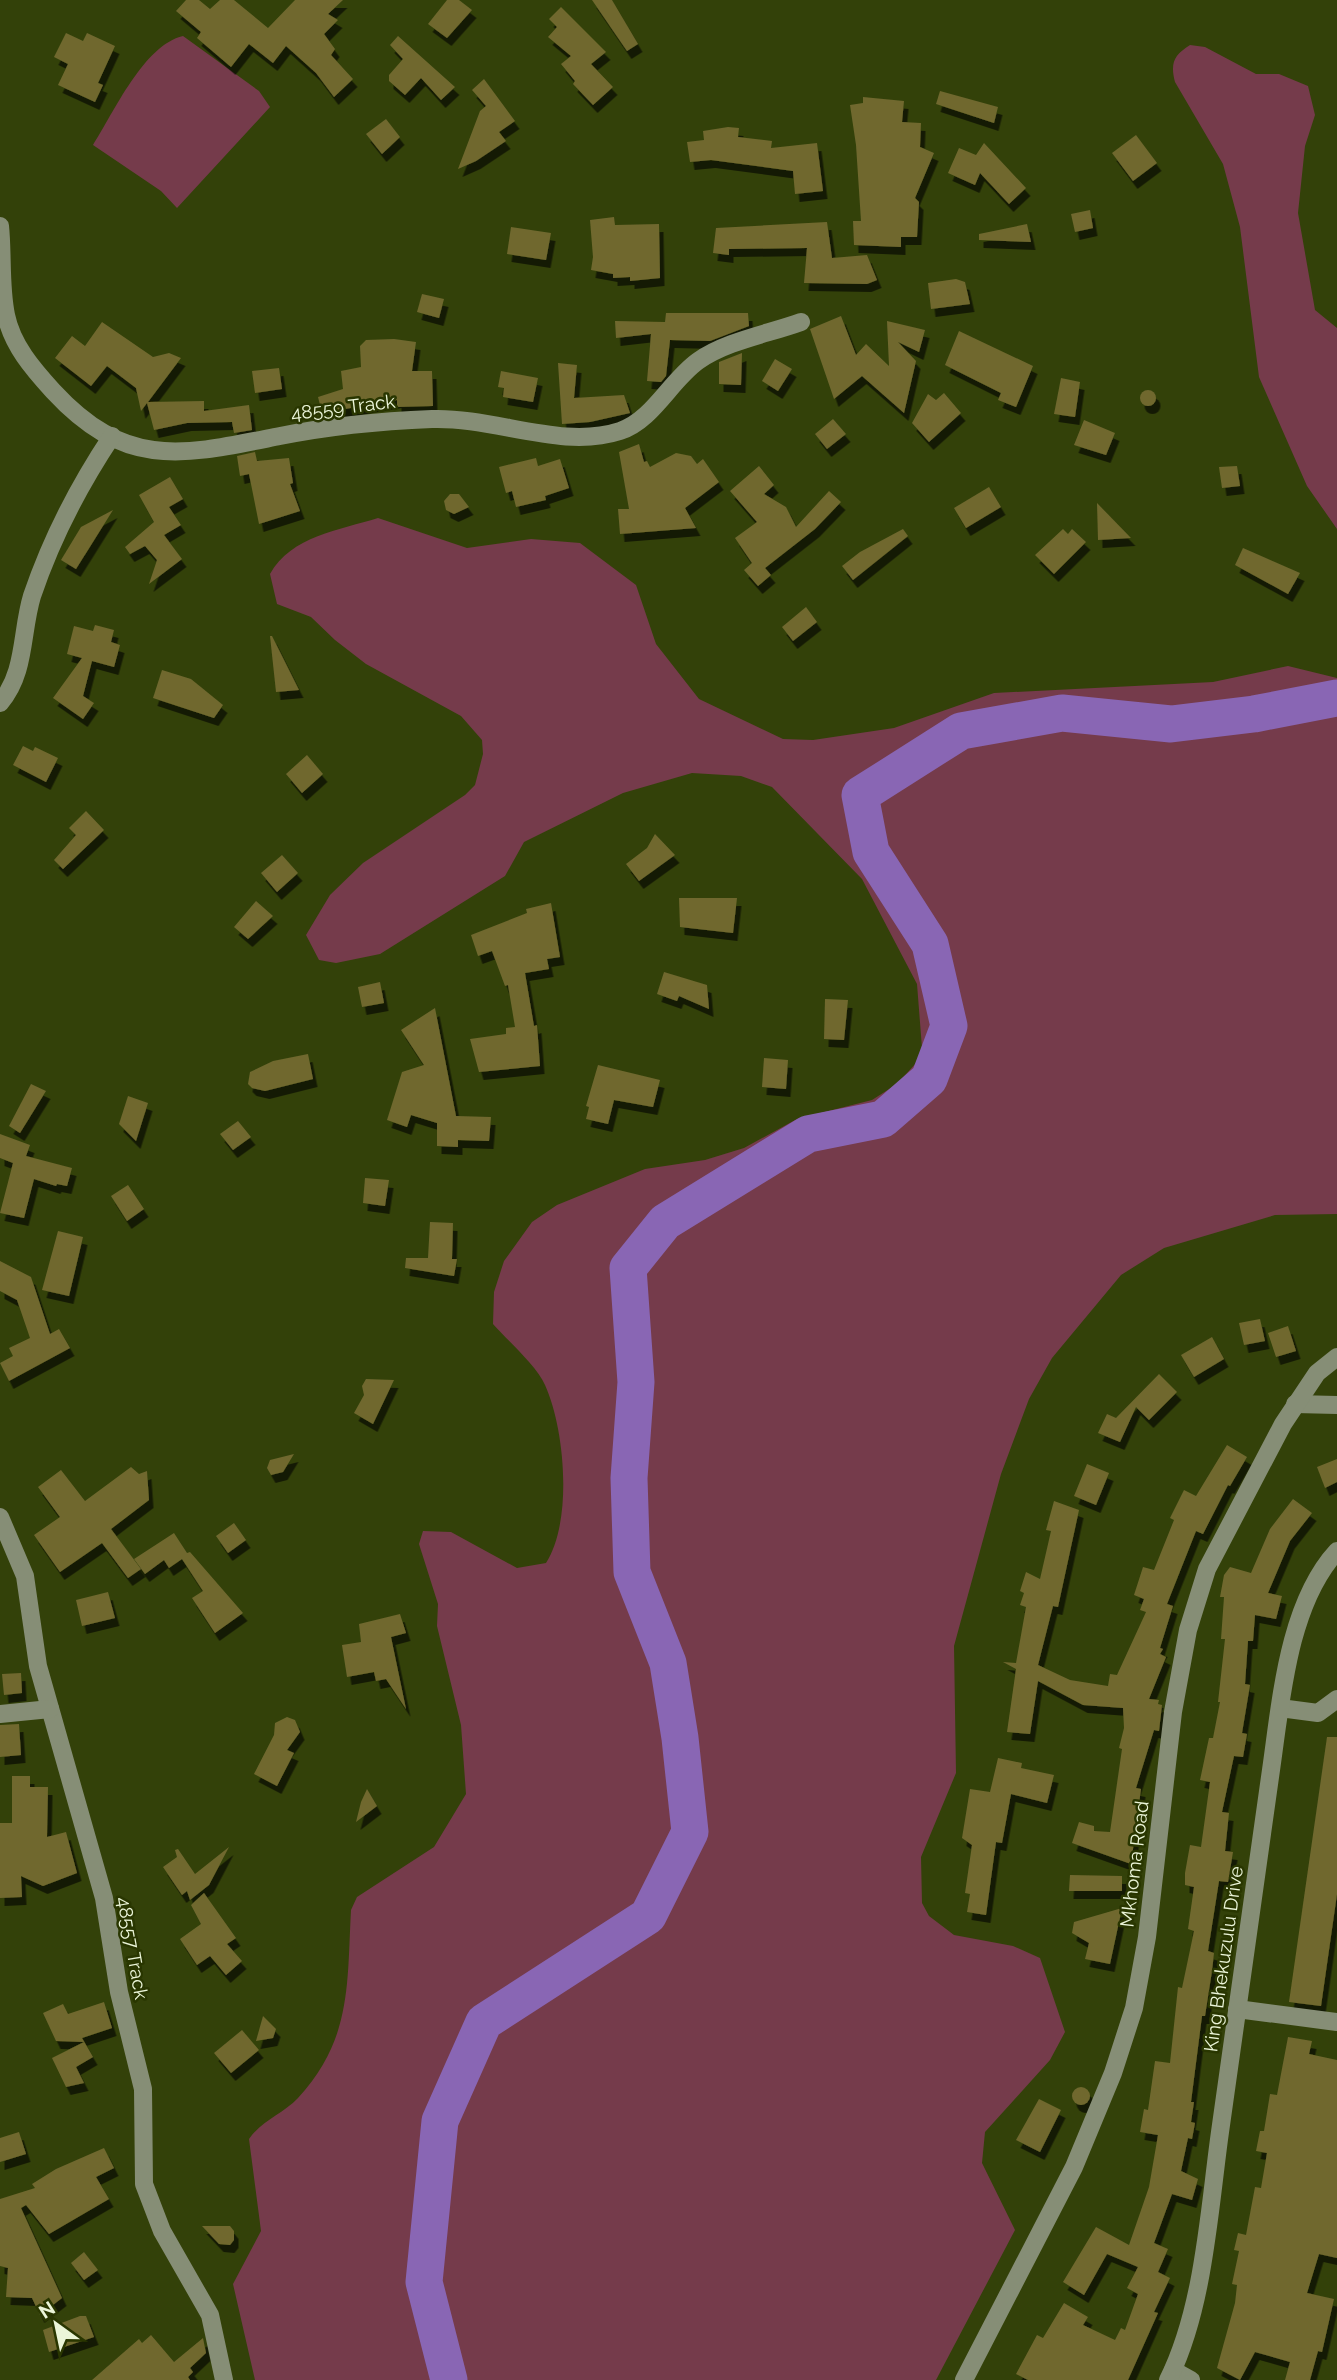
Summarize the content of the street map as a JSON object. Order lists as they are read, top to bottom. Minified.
{"streets":{"street":["48559 Track","Mkhoma Road","48557 Track","King Bhekuzulu Drive"]},"north":"top left"}
